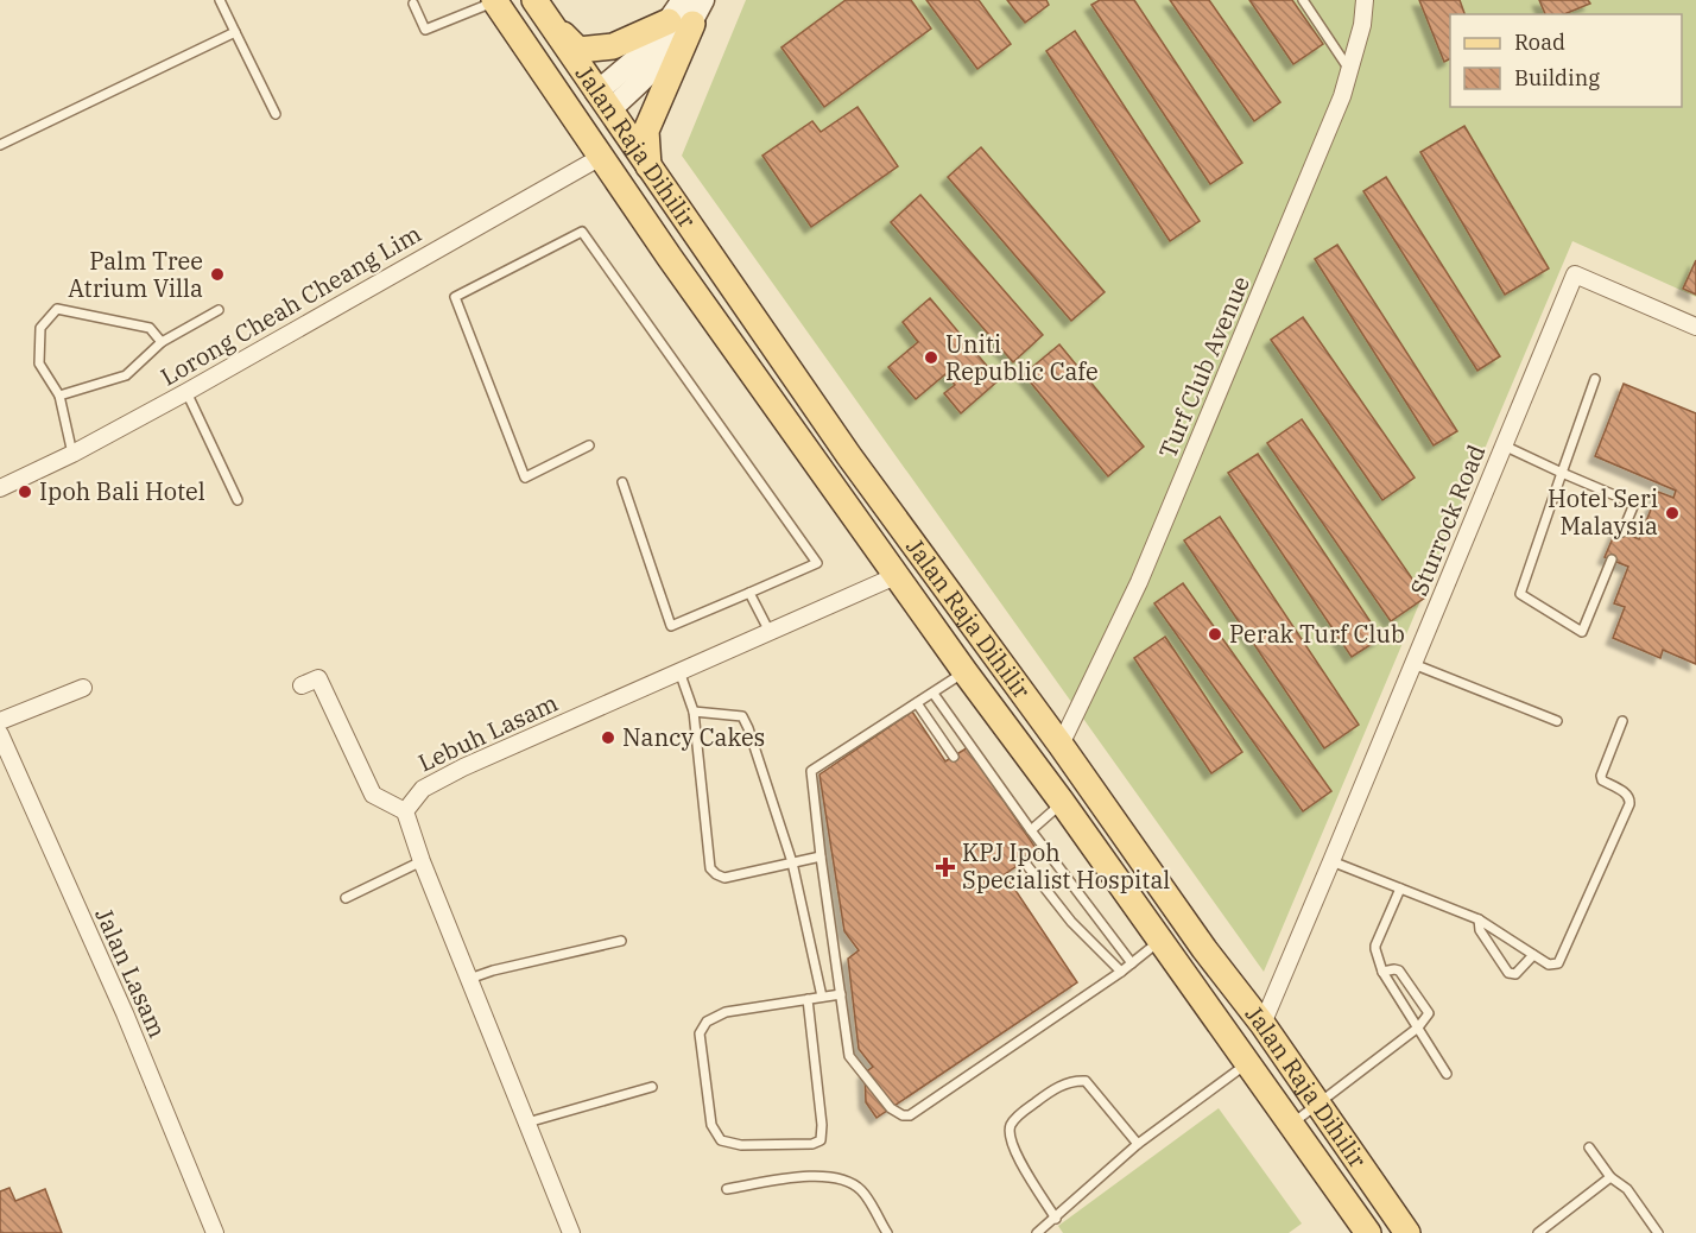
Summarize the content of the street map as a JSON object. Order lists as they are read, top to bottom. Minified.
{"streets":{"main road":["Jalan Raja Dihilir"],"street":["Lorong Cheah Cheang Lim","Turf Club Avenue","Sturrock Road","Lebuh Lasam","Jalan Lasam"]},"crossings":[["Jalan Raja Dihilir","Lorong Cheah Cheang Lim"],["Jalan Raja Dihilir","Turf Club Avenue"],["Jalan Raja Dihilir","Sturrock Road"],["Jalan Raja Dihilir","Lebuh Lasam"]],"places":{"other":["Palm Tree Atrium Villa","Uniti Republic Cafe","Ipoh Bali Hotel","Hotel Seri Malaysia","Perak Turf Club","Nancy Cakes"],"health":["KPJ Ipoh Specialist Hospital"]},"legend":["Road","Building"]}
